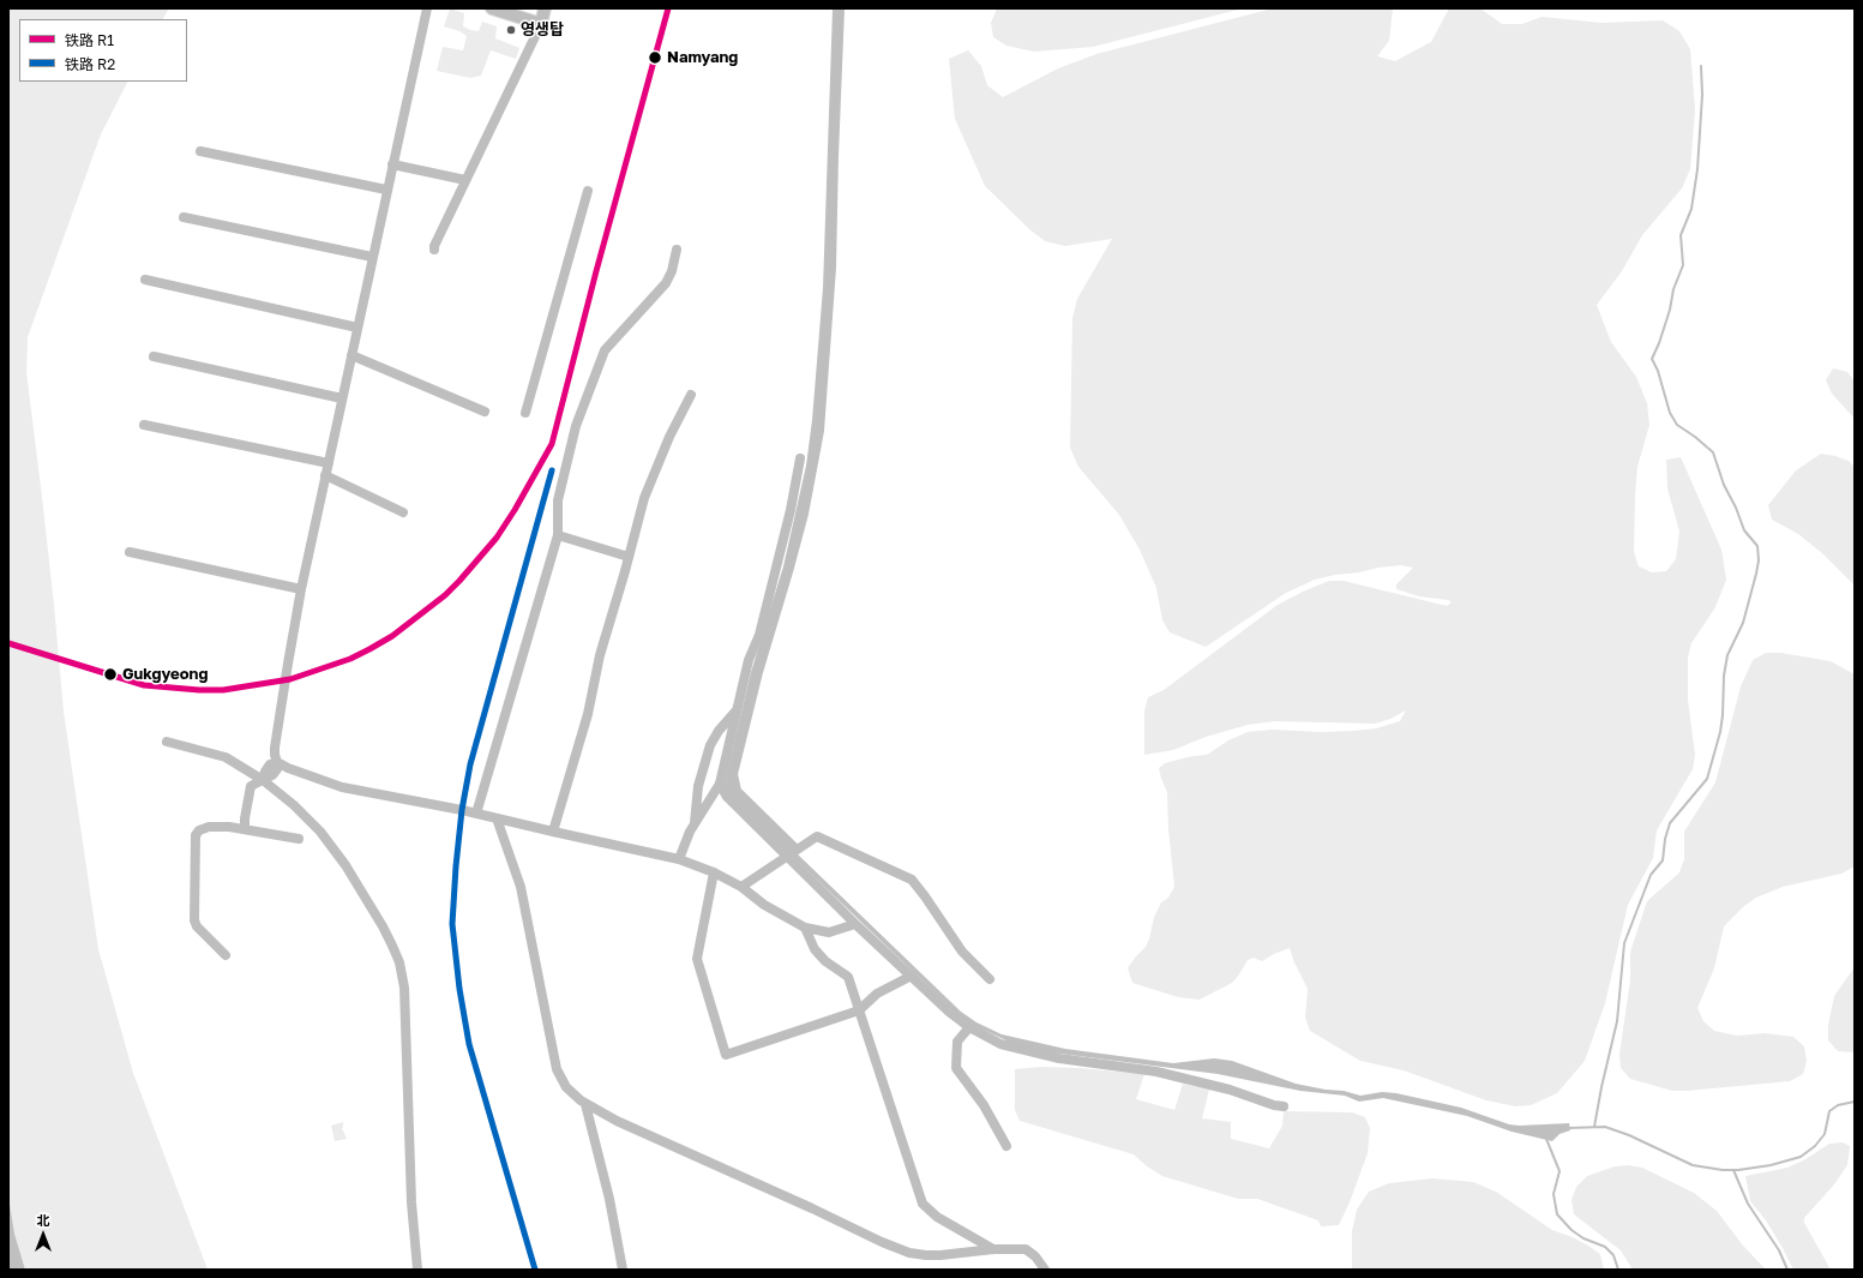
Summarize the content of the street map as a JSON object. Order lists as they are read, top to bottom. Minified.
{"places":["영생탑","Namyang","Gukgyeong"],"lines":["rail line R1","rail line R2"],"legend":["铁路 R1","铁路 R2"],"north":"top"}
